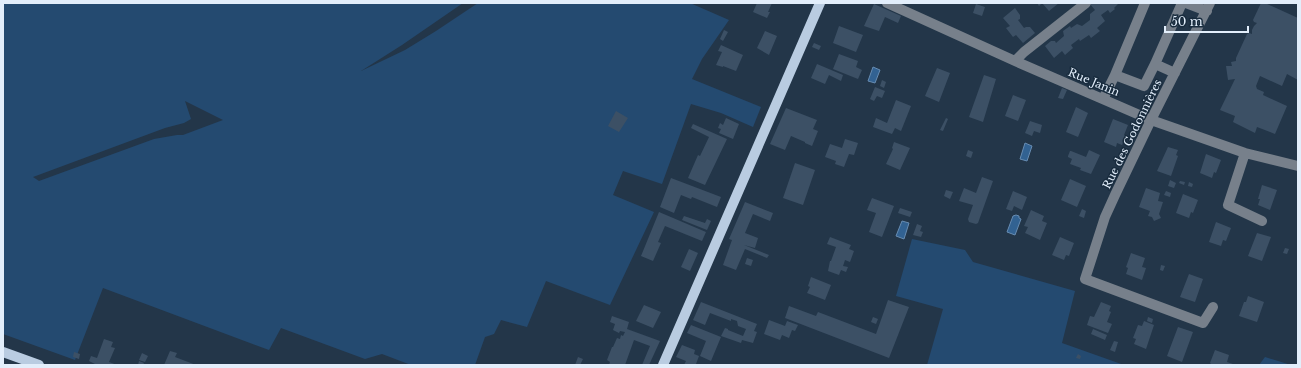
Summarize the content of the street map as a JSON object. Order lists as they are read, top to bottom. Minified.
{"streets":{"street":["Rue Janin","Rue des Godonnières"]},"crossings":[["Rue Janin","Rue des Godonnières"]],"scale_bar":"50 m"}
